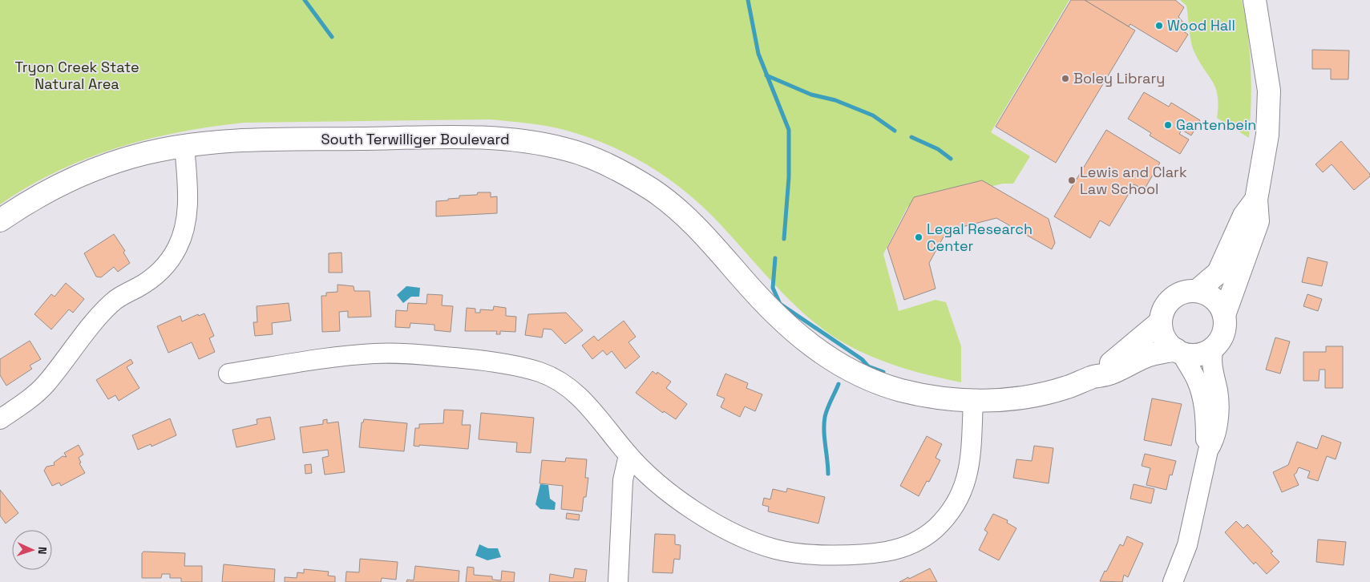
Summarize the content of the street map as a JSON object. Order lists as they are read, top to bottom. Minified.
{"streets":{"main road":["South Terwilliger Boulevard"]},"parks":["Tryon Creek State Natural Area"],"places":["Wood Hall","Boley Library","Gantenbein","Lewis and Clark Law School","Legal Research Center"],"north":"right"}
